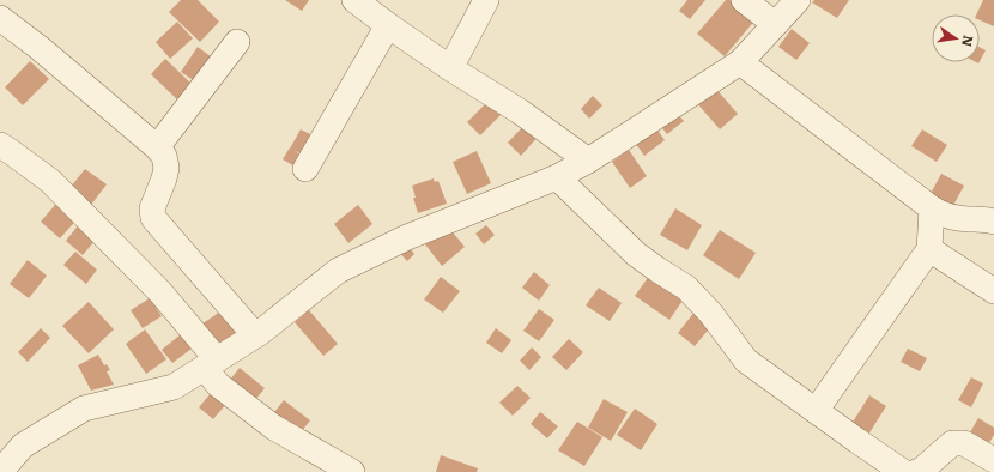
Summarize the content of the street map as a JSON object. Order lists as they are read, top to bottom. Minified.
{"north":"right"}
